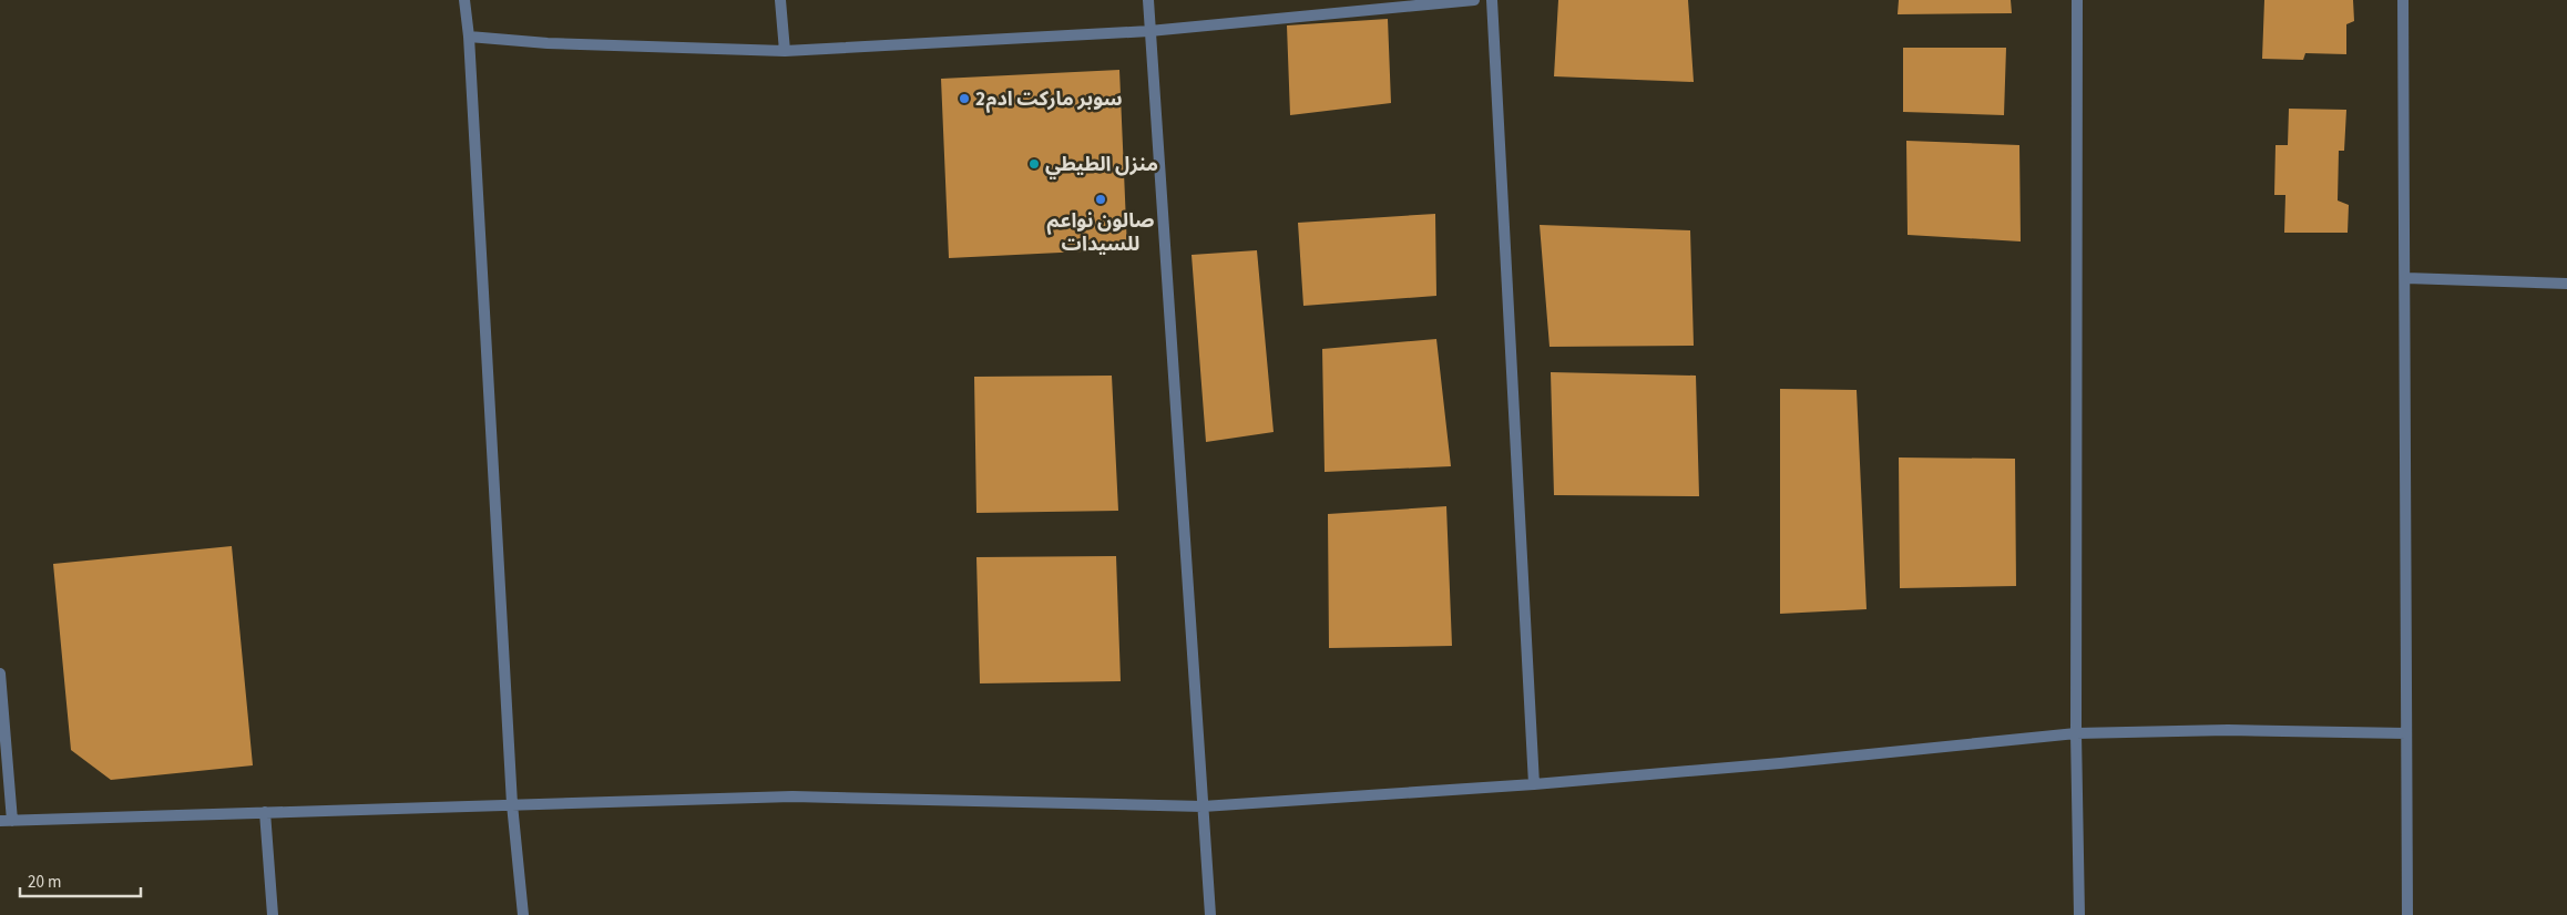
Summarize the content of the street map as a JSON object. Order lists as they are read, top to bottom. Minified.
{"places":["سوبر ماركت ادم2","منزل الطيطي","صالون نواعم للسيدات"],"scale_bar":"20 m"}
